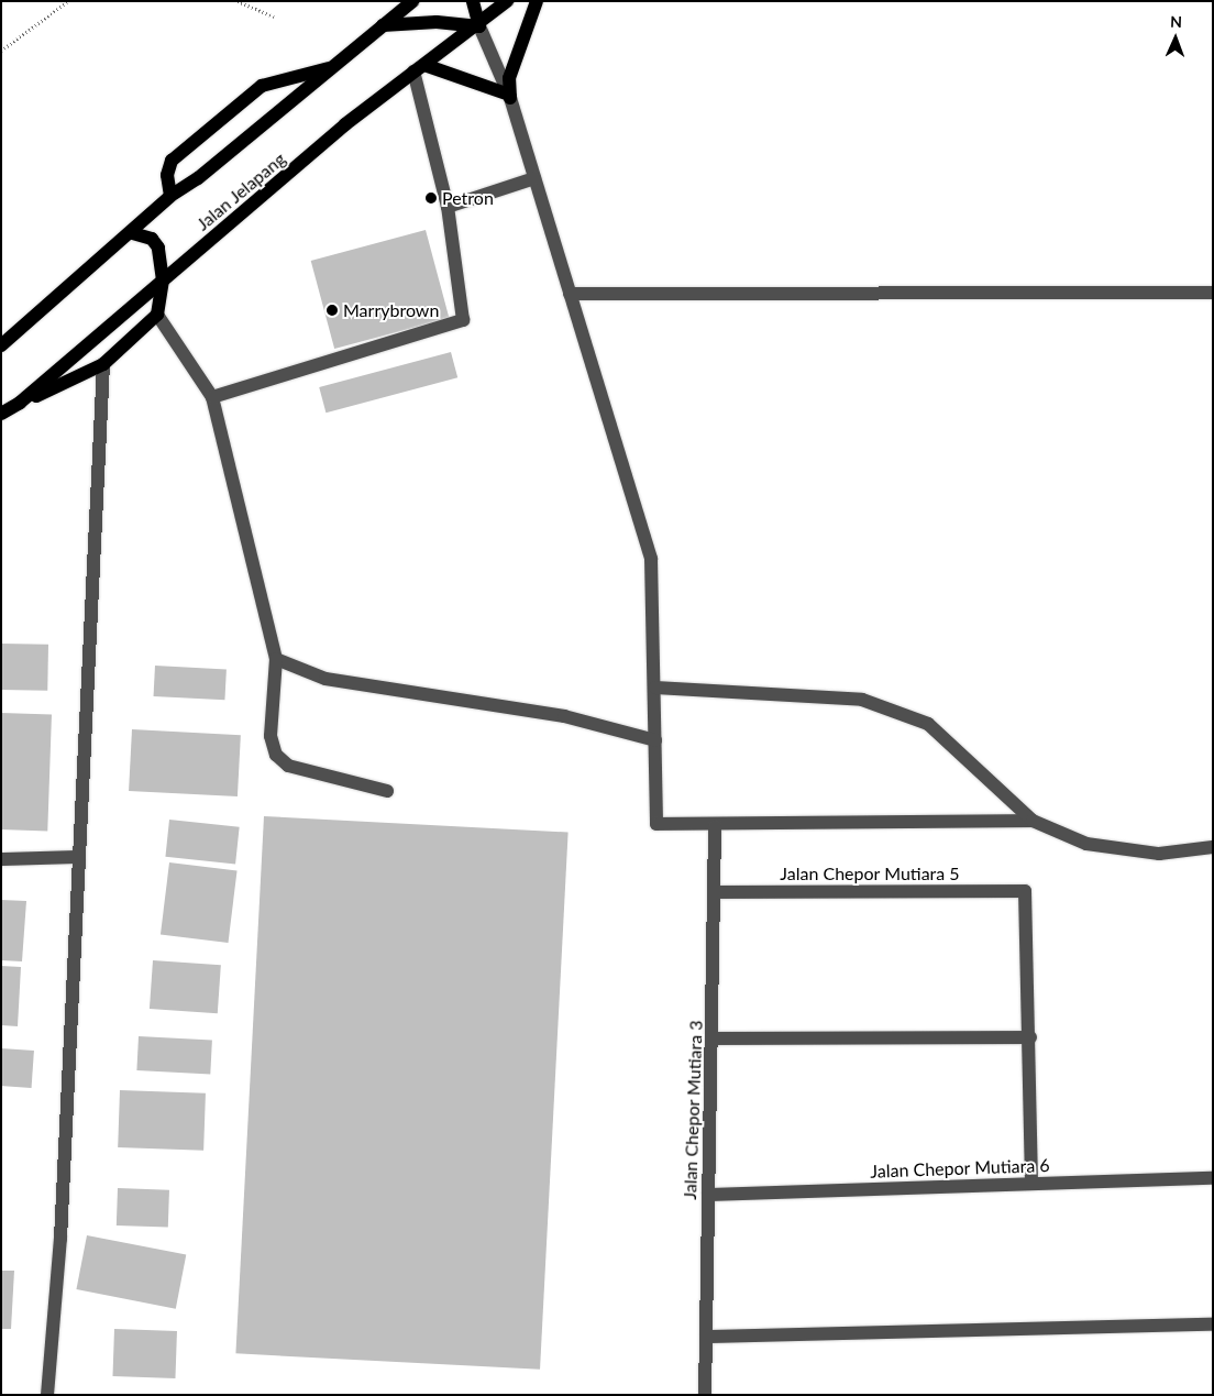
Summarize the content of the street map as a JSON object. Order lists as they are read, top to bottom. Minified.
{"streets":{"main road":["Jalan Jelapang"],"street":["Jalan Chepor Mutiara 5","Jalan Chepor Mutiara 3","Jalan Chepor Mutiara 6"]},"crossings":[["Jalan Chepor Mutiara 5","Jalan Chepor Mutiara 3"],["Jalan Chepor Mutiara 3","Jalan Chepor Mutiara 6"]],"places":["Petron","Marrybrown"],"north":"top"}
